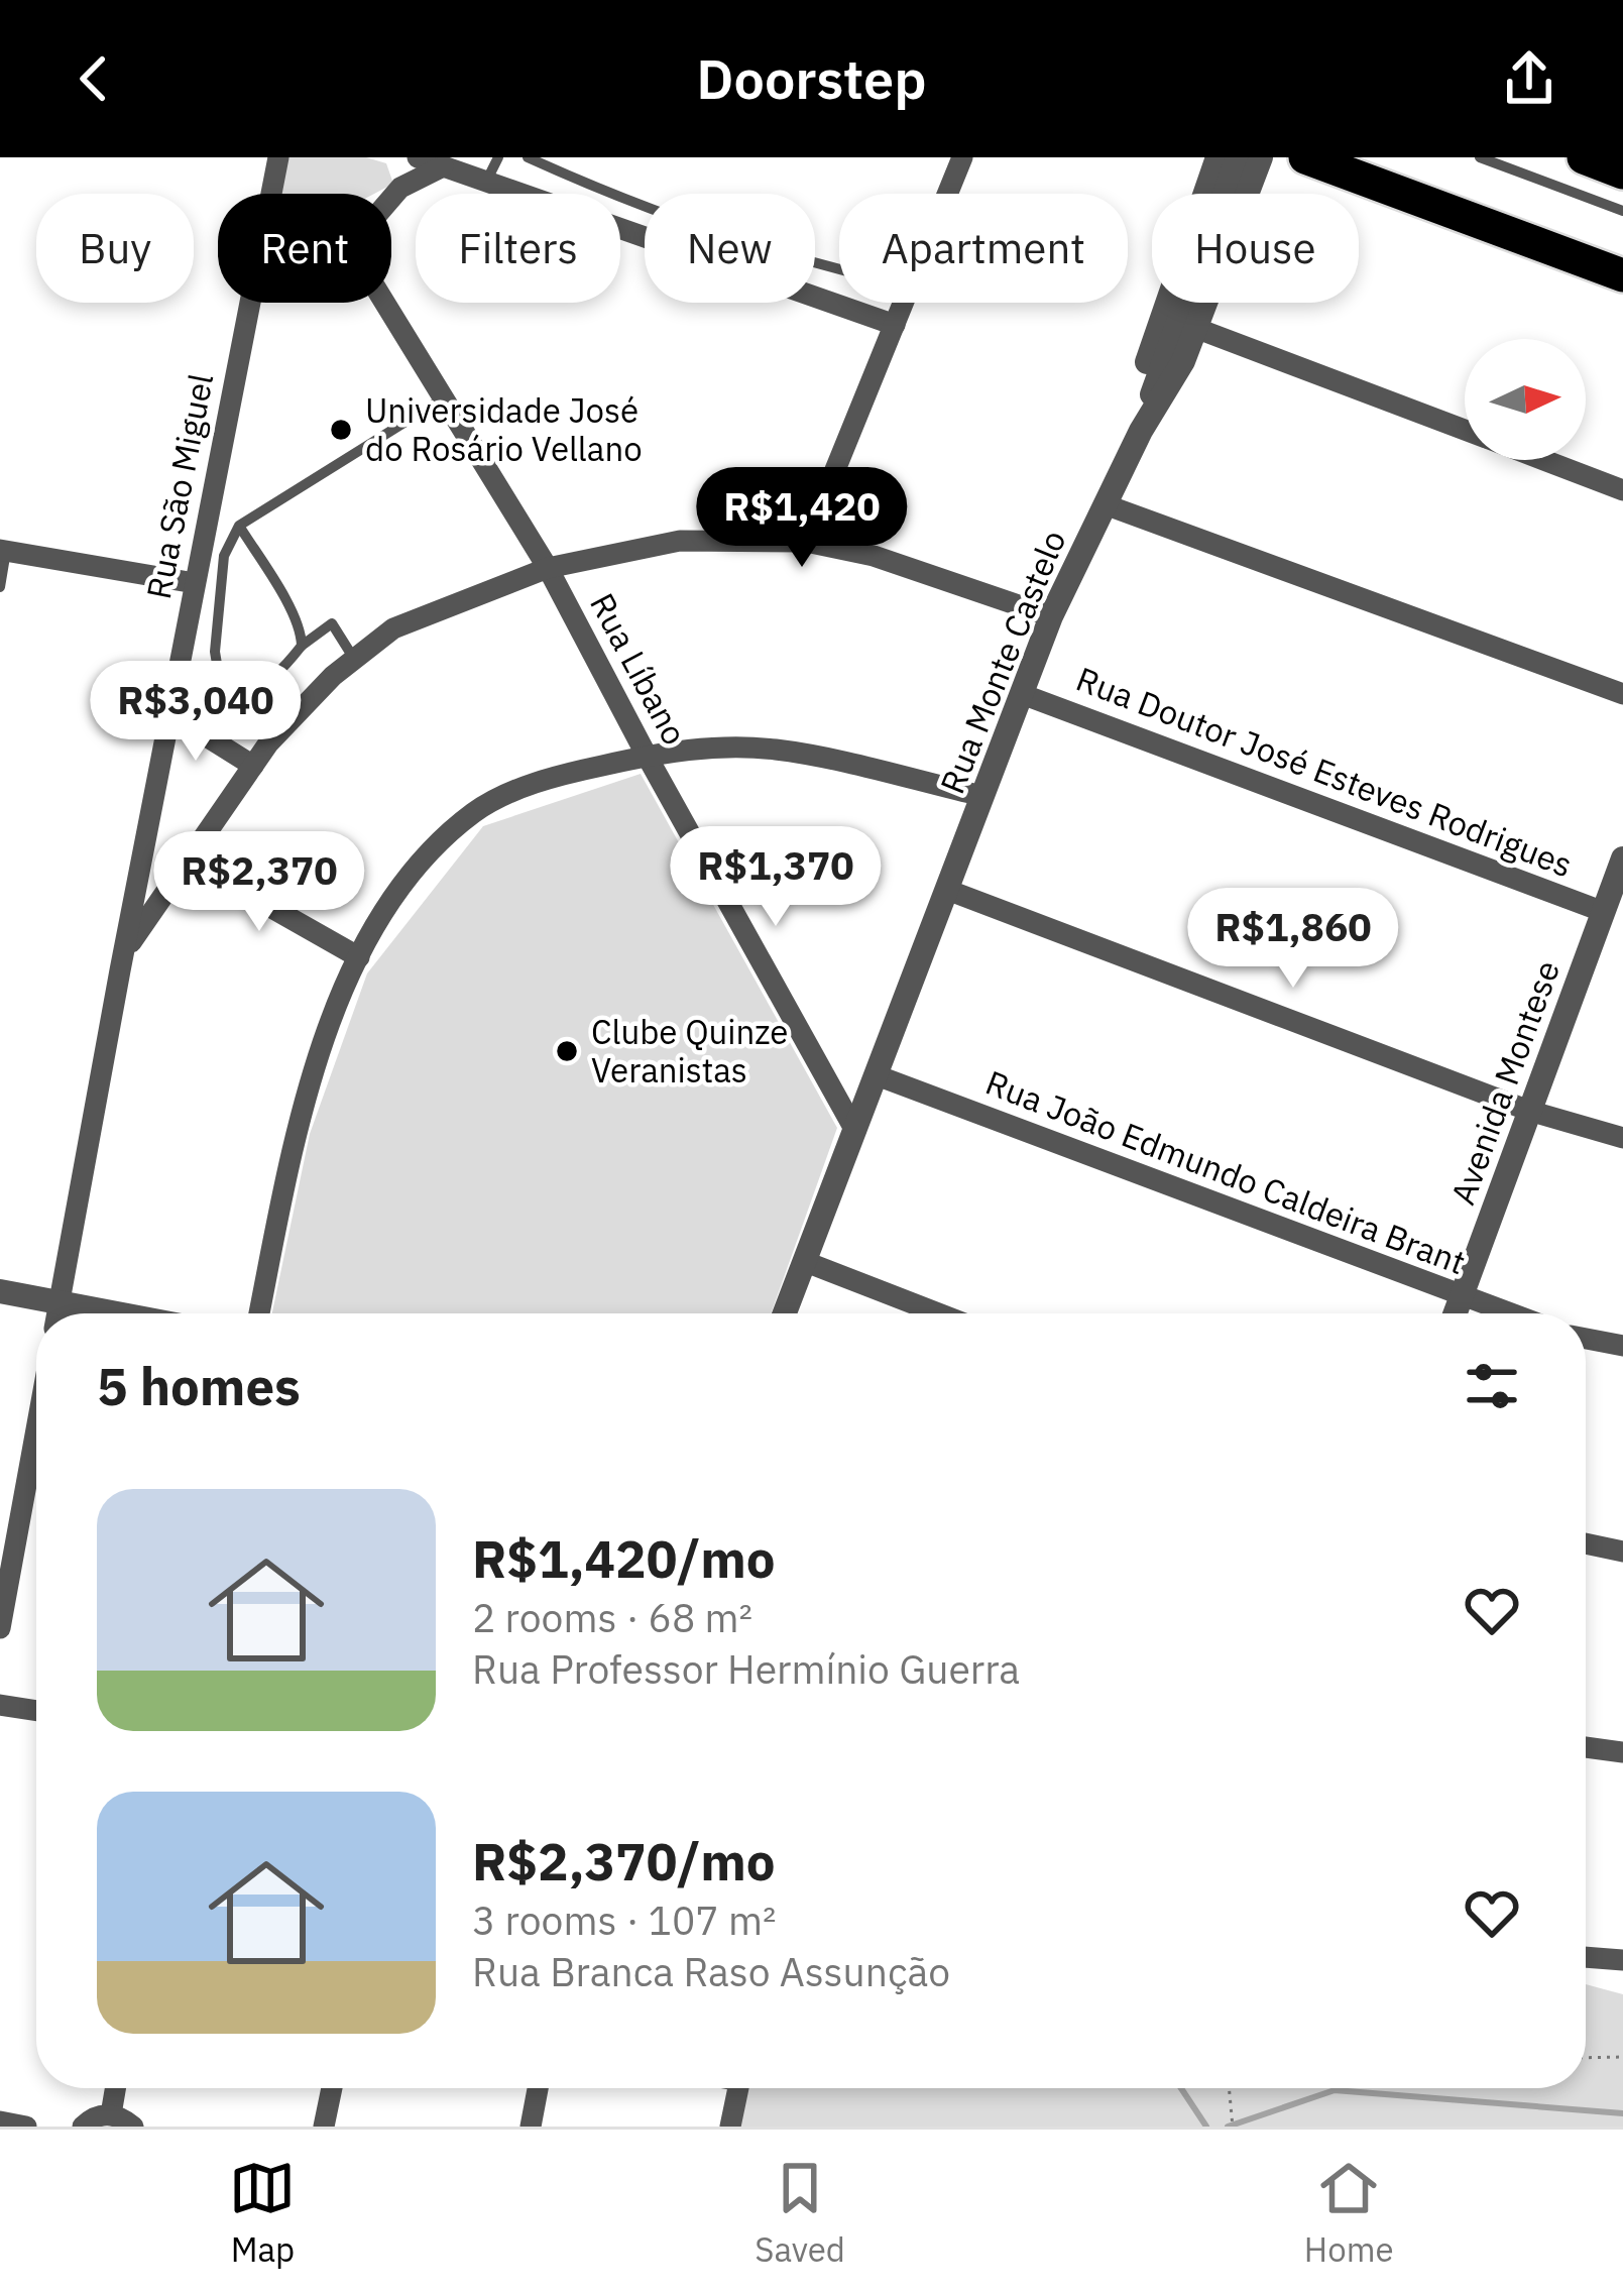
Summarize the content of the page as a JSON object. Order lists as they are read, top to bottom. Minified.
{"streets":{"street":["Rua São Miguel","Rua Monte Castelo","Rua Líbano","Rua Doutor José Esteves Rodrigues","Avenida Montese","Rua João Edmundo Caldeira Brant"]},"crossings":[["Rua Monte Castelo","Rua Líbano"],["Rua Monte Castelo","Rua Doutor José Esteves Rodrigues"],["Rua Monte Castelo","Rua João Edmundo Caldeira Brant"],["Rua Doutor José Esteves Rodrigues","Avenida Montese"],["Avenida Montese","Rua João Edmundo Caldeira Brant"]],"places":["Universidade José do Rosário Vellano","Clube Quinze Veranistas"],"north":"right","page":{"header":"Doorstep","chip":["Buy","Rent","Filters","New","Apartment","House"],"price":["R$1,420","R$3,040","R$1,370","R$2,370","R$1,860"],"heading":"5 homes","list":[{"name":"R$1,420/mo","note":"2 rooms · 68 m² · Rua Professor Hermínio Guerra"},{"name":"R$2,370/mo","note":"3 rooms · 107 m² · Rua Branca Raso Assunção"}],"tabs":["Map","Saved","Home"]}}
